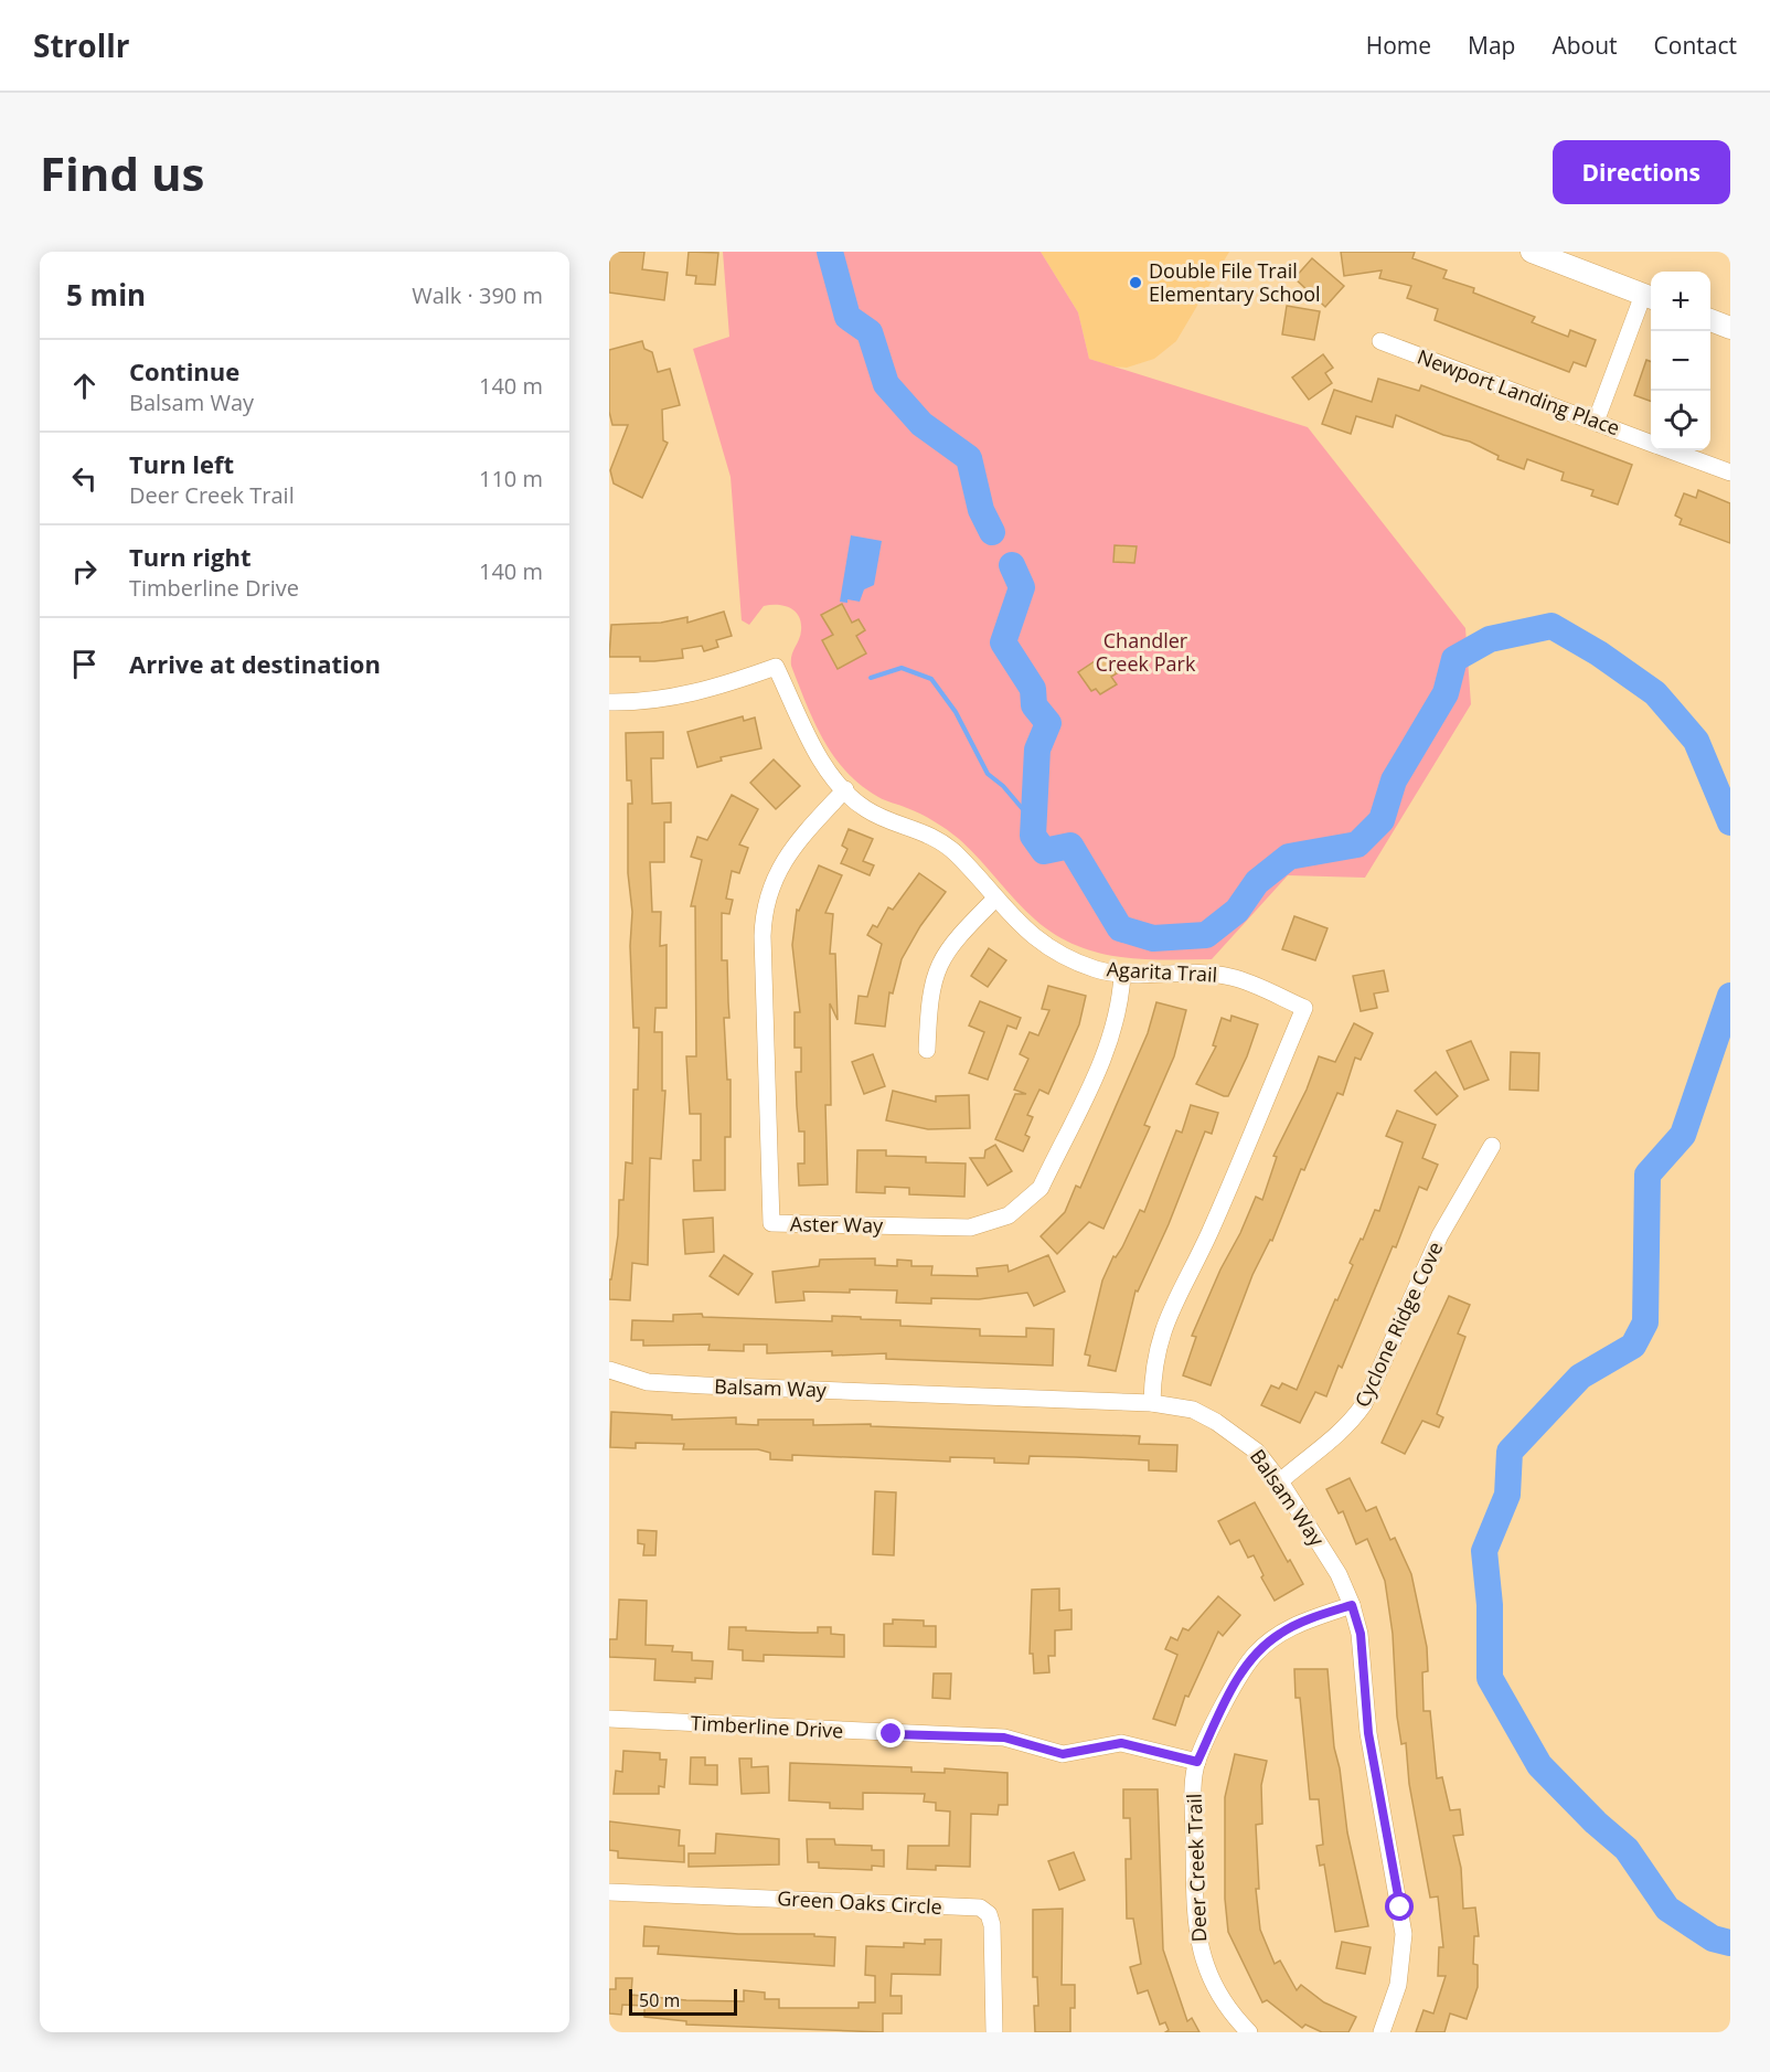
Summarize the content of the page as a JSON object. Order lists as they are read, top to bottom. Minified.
{"streets":{"street":["Newport Landing Place","Agarita Trail","Aster Way","Cyclone Ridge Cove","Balsam Way","Timberline Drive","Deer Creek Trail","Green Oaks Circle"]},"crossings":[["Agarita Trail","Aster Way"],["Agarita Trail","Balsam Way"],["Cyclone Ridge Cove","Balsam Way"],["Balsam Way","Deer Creek Trail"],["Timberline Drive","Deer Creek Trail"]],"parks":["Chandler Creek Park"],"places":["Double File Trail Elementary School"],"scale_bar":"50 m","page":{"header":"Strollr","nav":["Home","Map","About","Contact"],"buttons":"Directions","title":"Find us","heading":["5 min","Walk · 390 m"],"map_buttons":["+","−"],"list":[["Continue","Balsam Way","140 m"],["Turn left","Deer Creek Trail","110 m"],["Turn right","Timberline Drive","140 m"],"Arrive at destination"],"scale":"50 m"}}
